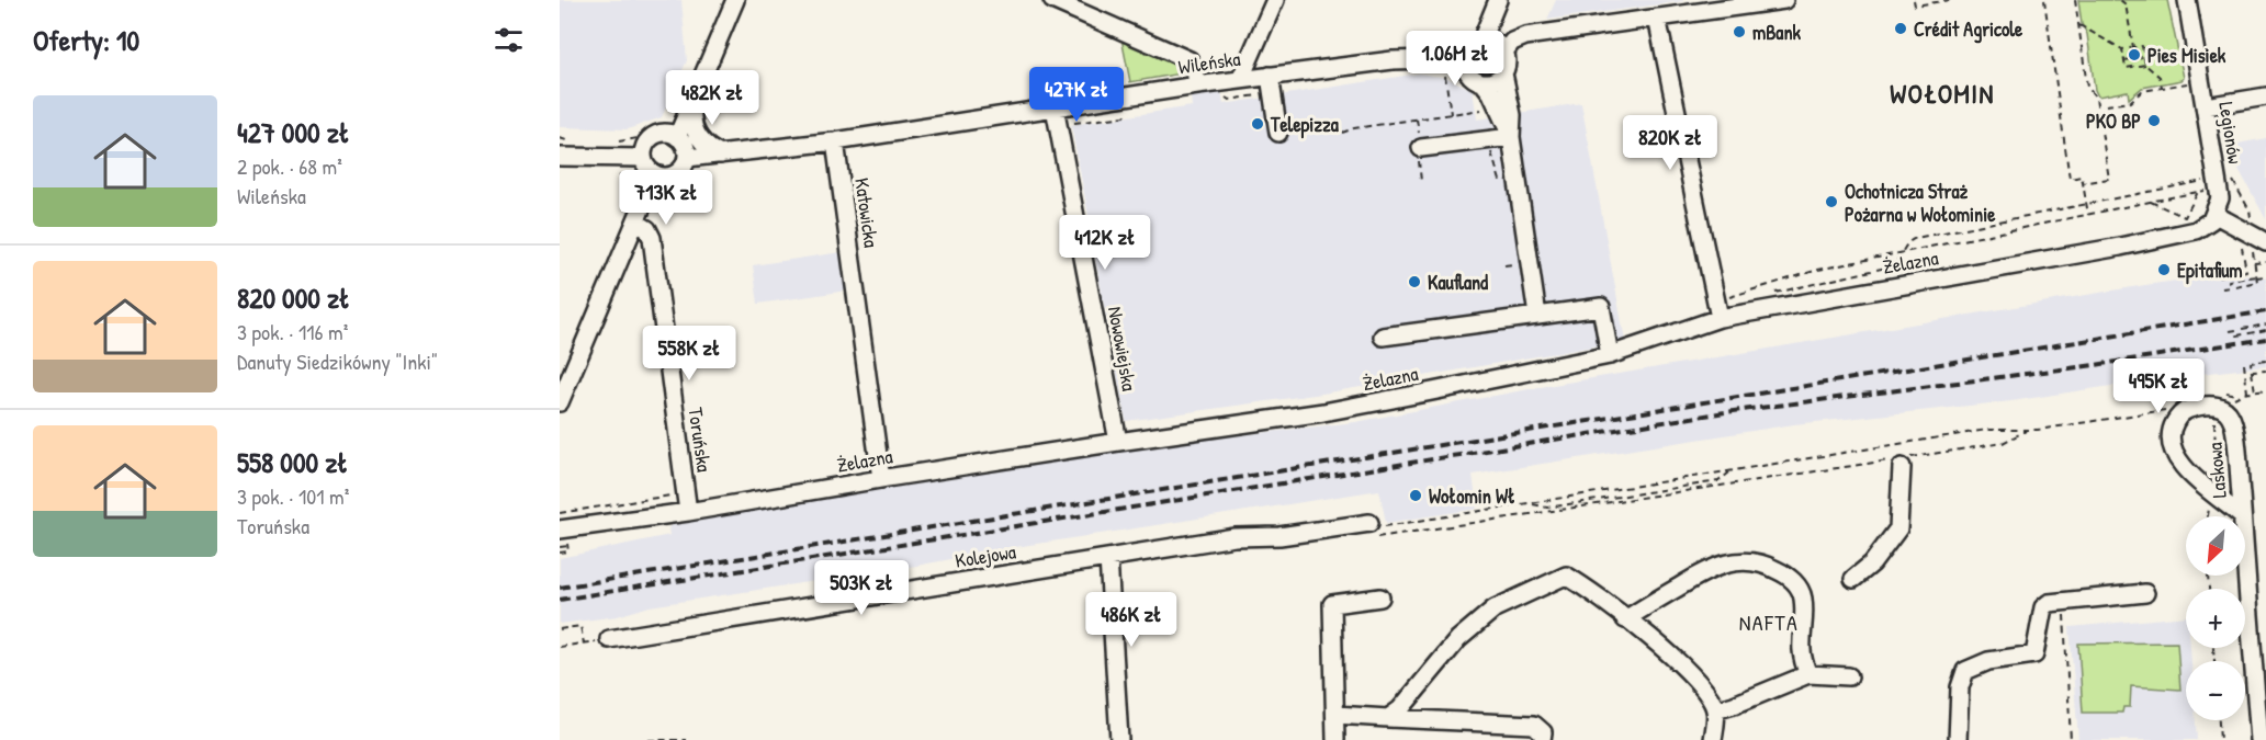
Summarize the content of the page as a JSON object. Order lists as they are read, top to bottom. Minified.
{"streets":{"street":["Wileńska","Legionów","Katowicka","Żelazna","Nowowiejska","Toruńska","Laskowa","Kolejowa"]},"crossings":[["Wileńska","Katowicka"],["Wileńska","Nowowiejska"],["Legionów","Żelazna"],["Katowicka","Żelazna"],["Żelazna","Nowowiejska"],["Żelazna","Toruńska"]],"districts":["WOŁOMIN","NAFTA"],"places":["Crédit Agricole","mBank","Pies Misiek","PKO BP","Telepizza","Ochotnicza Straż Pożarna w Wołominie","Epitafium","Kaufland","Wołomin Wł"],"north":"bottom left","page":{"heading":"Oferty: 10","price":["1.06M zł","427K zł","482K zł","820K zł","713K zł","412K zł","558K zł","495K zł","503K zł","486K zł"],"list":[{"name":"427 000 zł","note":"2 pok. · 68 m² · Wileńska"},{"name":"820 000 zł","note":"3 pok. · 116 m² · Danuty Siedzikówny \"Inki\""},{"name":"558 000 zł","note":"3 pok. · 101 m² · Toruńska"}],"map_buttons":["+","−"]}}
